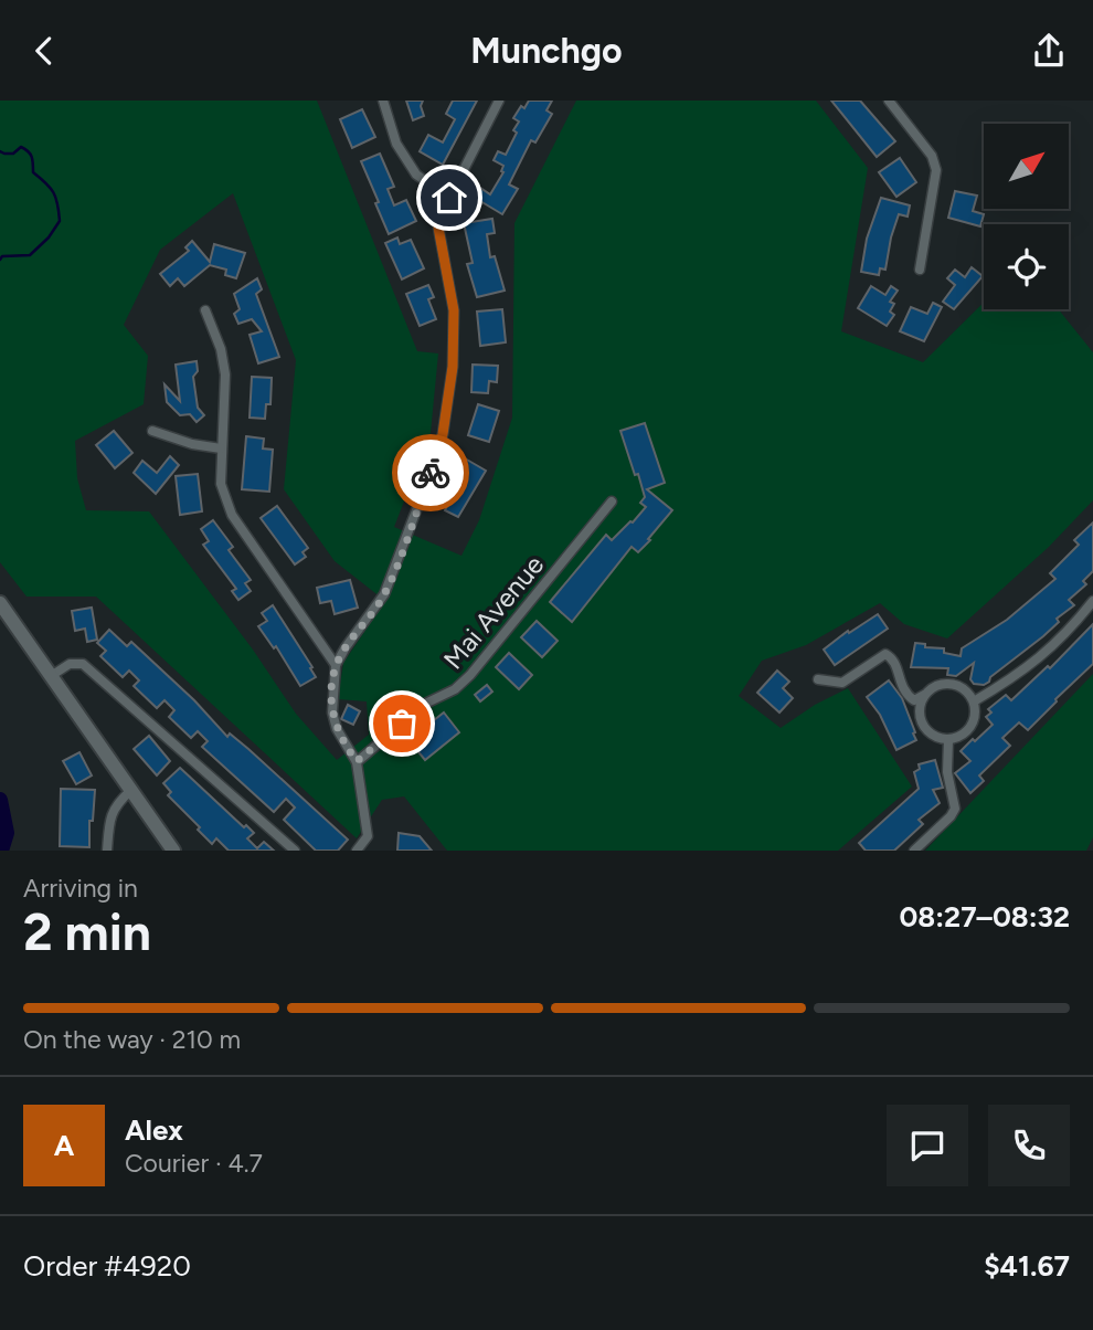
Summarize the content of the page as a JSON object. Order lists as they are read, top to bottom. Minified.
{"streets":{"street":["Mai Avenue"]},"north":"top right","page":{"header":"Munchgo","heading":["2 min","Arriving in","08:27–08:32"],"panel":["Alex","Courier · 4.7","Order #4920","$41.67"],"bar":"On the way · 210 m","round":"A"}}
